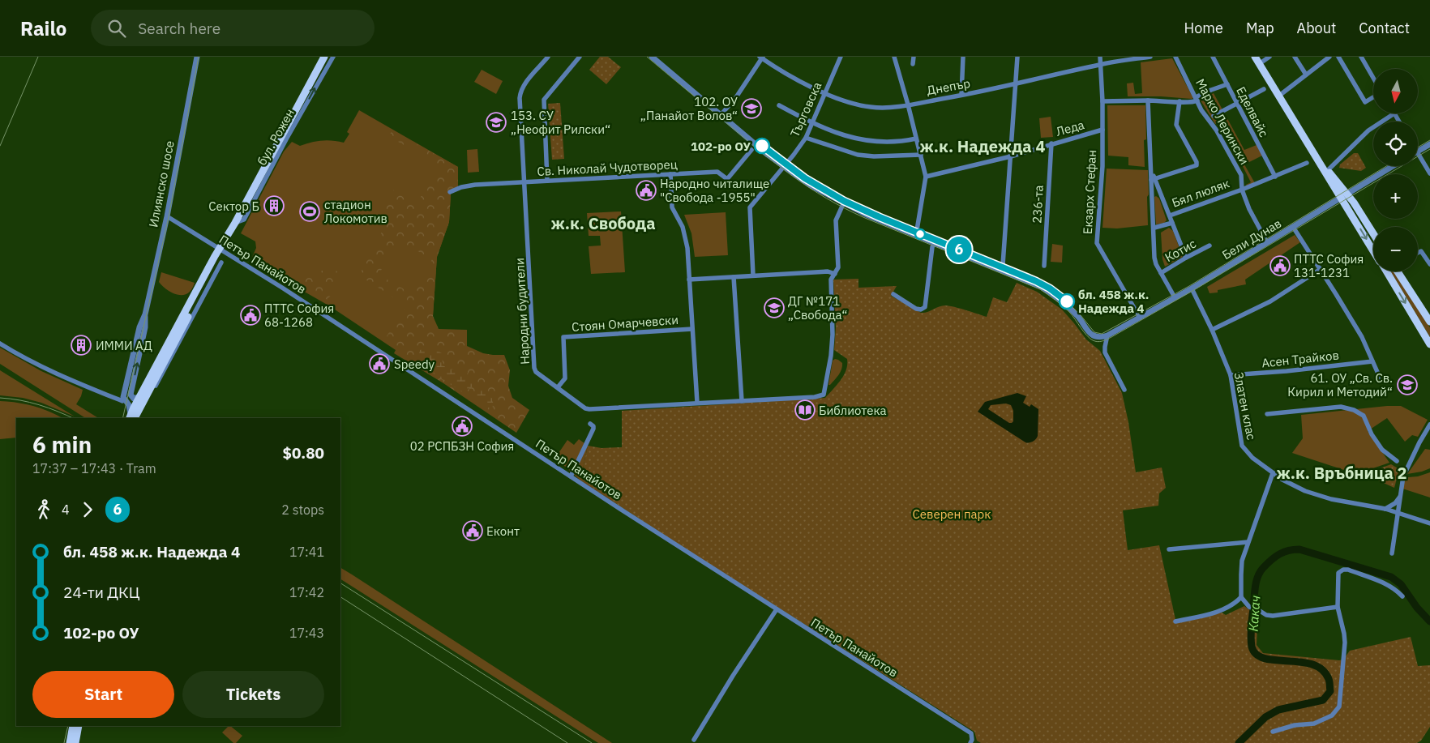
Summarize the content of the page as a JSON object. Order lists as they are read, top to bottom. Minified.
{"streets":{"main road":["бул. Рожен"],"street":["Днепър","Търговска","Еделвайс","Марко Лерински","Леда","Св. Николай Чудотворец","Илиянско шосе","Екзарх Стефан","Бял люляк","236-та","Бели Дунав","Котис","Петър Панайотов","Народни будители","Стоян Омарчевски","Асен Трайков","Златен клас"]},"crossings":[["Днепър","Търговска"],["Днепър","Екзарх Стефан"],["Еделвайс","Бял люляк"],["Марко Лерински","Бял люляк"],["Марко Лерински","Бели Дунав"],["Леда","Екзарх Стефан"],["Леда","236-та"],["бул. Рожен","Илиянско шосе"],["бул. Рожен","Петър Панайотов"],["Св. Николай Чудотворец","Народни будители"],["Илиянско шосе","Петър Панайотов"],["Екзарх Стефан","Бели Дунав"],["Бели Дунав","Златен клас"],["Народни будители","Стоян Омарчевски"],["Асен Трайков","Златен клас"]],"districts":["ж.к. Надежда 4","ж.к. Свобода","ж.к. Връбница 2"],"water":["Какач"],"parks":["Северен парк"],"places":{"school or university":["102. ОУ „Панайот Волов“","153. СУ „Неофит Рилски“","ДГ №171 „Свобода“","61. ОУ „Св. Св. Кирил и Методий“"],"other":["102-ро ОУ","бл. 458 ж.к. Надежда 4"],"public building":["Народно читалище \"Свобода -1955\"","ПТТС София 131-1231","ПТТС София 68-1268","Speedy","02 РСПБЗН София","Еконт"],"building":["Сектор Б","ИММИ АД"],"sports":["стадион Локомотив"],"library":["Библиотека"]},"lines":["tram line 6"],"north":"bottom","page":{"header":"Railo","search":"Search here","nav":["Home","Map","About","Contact"],"on_map":"6","map_buttons":["+","−"],"heading":["6 min","17:37 – 17:43 · Tram","$0.80"],"legs":["4","6","2 stops"],"list":[{"name":"бл. 458 ж.к. Надежда 4","value":"17:41"},{"name":"24-ти ДКЦ","value":"17:42"},{"name":"102-ро ОУ","value":"17:43"}],"buttons":["Start","Tickets"]}}
